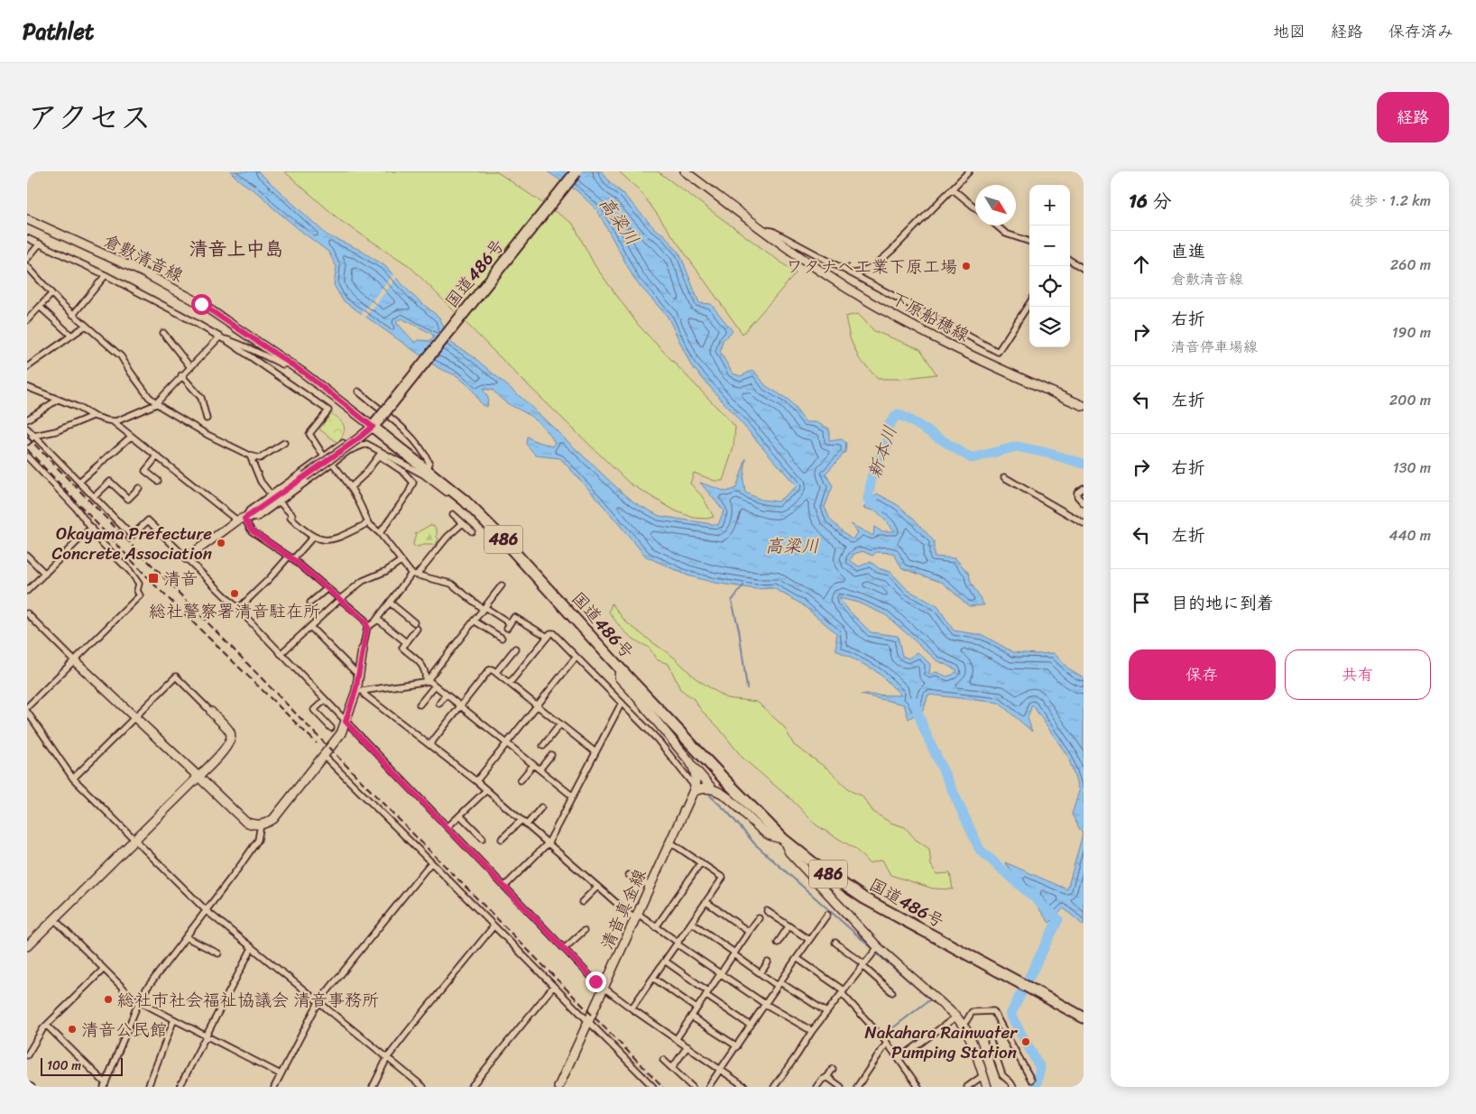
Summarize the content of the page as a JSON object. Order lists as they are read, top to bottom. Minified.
{"streets":{"highway":["国道486号","486"],"main road":["倉敷清音線","下原船穂線","清音真金線"]},"crossings":[["倉敷清音線","国道486号"]],"districts":["清音上中島"],"water":["高梁川","新本川"],"places":{"other":["ワタナベ工業下原工場","Okayama Prefecture Concrete Association","総社警察署清音駐在所","総社市社会福祉協議会 清音事務所","清音公民館","Nakahara Rainwater Pumping Station"],"transit":["清音"]},"scale_bar":"100 m","north":"bottom right","page":{"header":"Pathlet","nav":["地図","経路","保存済み"],"title":"アクセス","buttons":["経路",["保存","共有"]],"heading":["16 分","徒歩 · 1.2 km"],"map_buttons":["+","−"],"list":[["直進","倉敷清音線","260 m"],["右折","清音停車場線","190 m"],["左折","200 m"],["右折","130 m"],["左折","440 m"],"目的地に到着"],"scale":"100 m"}}
